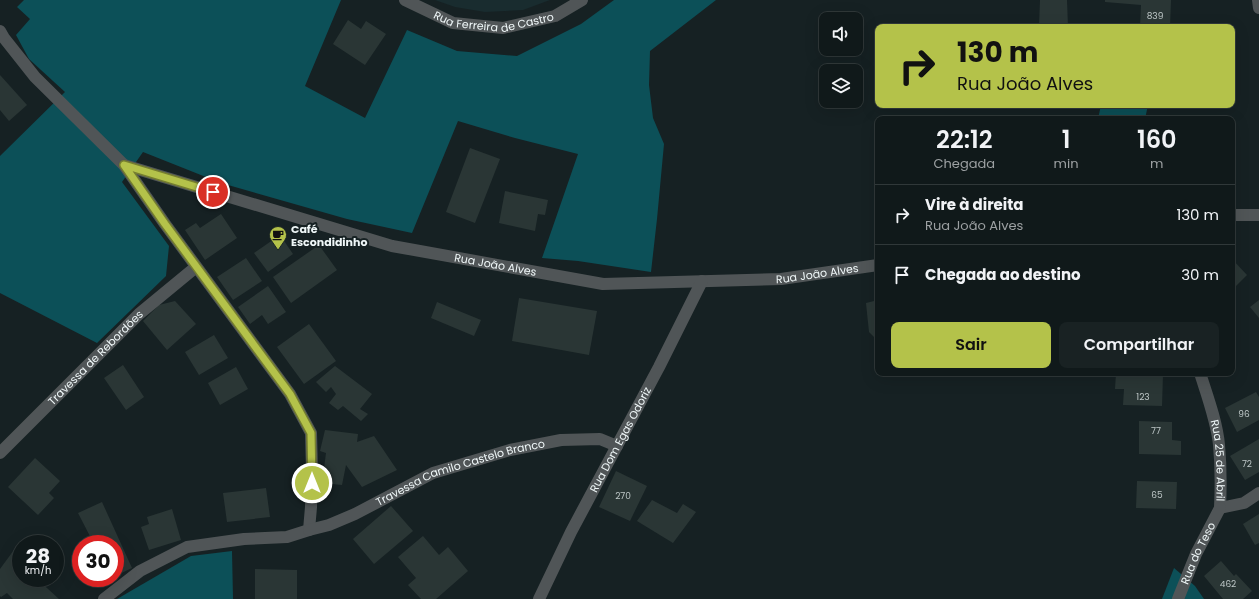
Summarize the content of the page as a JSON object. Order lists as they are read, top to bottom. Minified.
{"streets":{"street":["Rua Ferreira de Castro","Rua João Alves","Travessa de Rebordões","Rua Dom Egas Odoriz","Rua 25 de Abril","Travessa Camilo Castelo Branco","Rua do Teso"]},"crossings":[["Rua João Alves","Rua Dom Egas Odoriz"],["Rua Dom Egas Odoriz","Travessa Camilo Castelo Branco"],["Rua 25 de Abril","Rua do Teso"]],"places":{"cafe":["Café Escondidinho"]},"house_numbers":["839","123","96","77","72","65","270","462"],"page":{"turn":["130 m","Rua João Alves"],"eta":["22:12","Chegada","1","min","160","m"],"list":[{"name":"Vire à direita","note":"Rua João Alves","value":"130 m"},{"name":"Chegada ao destino","value":"30 m"}],"buttons":["Sair","Compartilhar"],"speed":"28 km/h","limit":"30"}}
